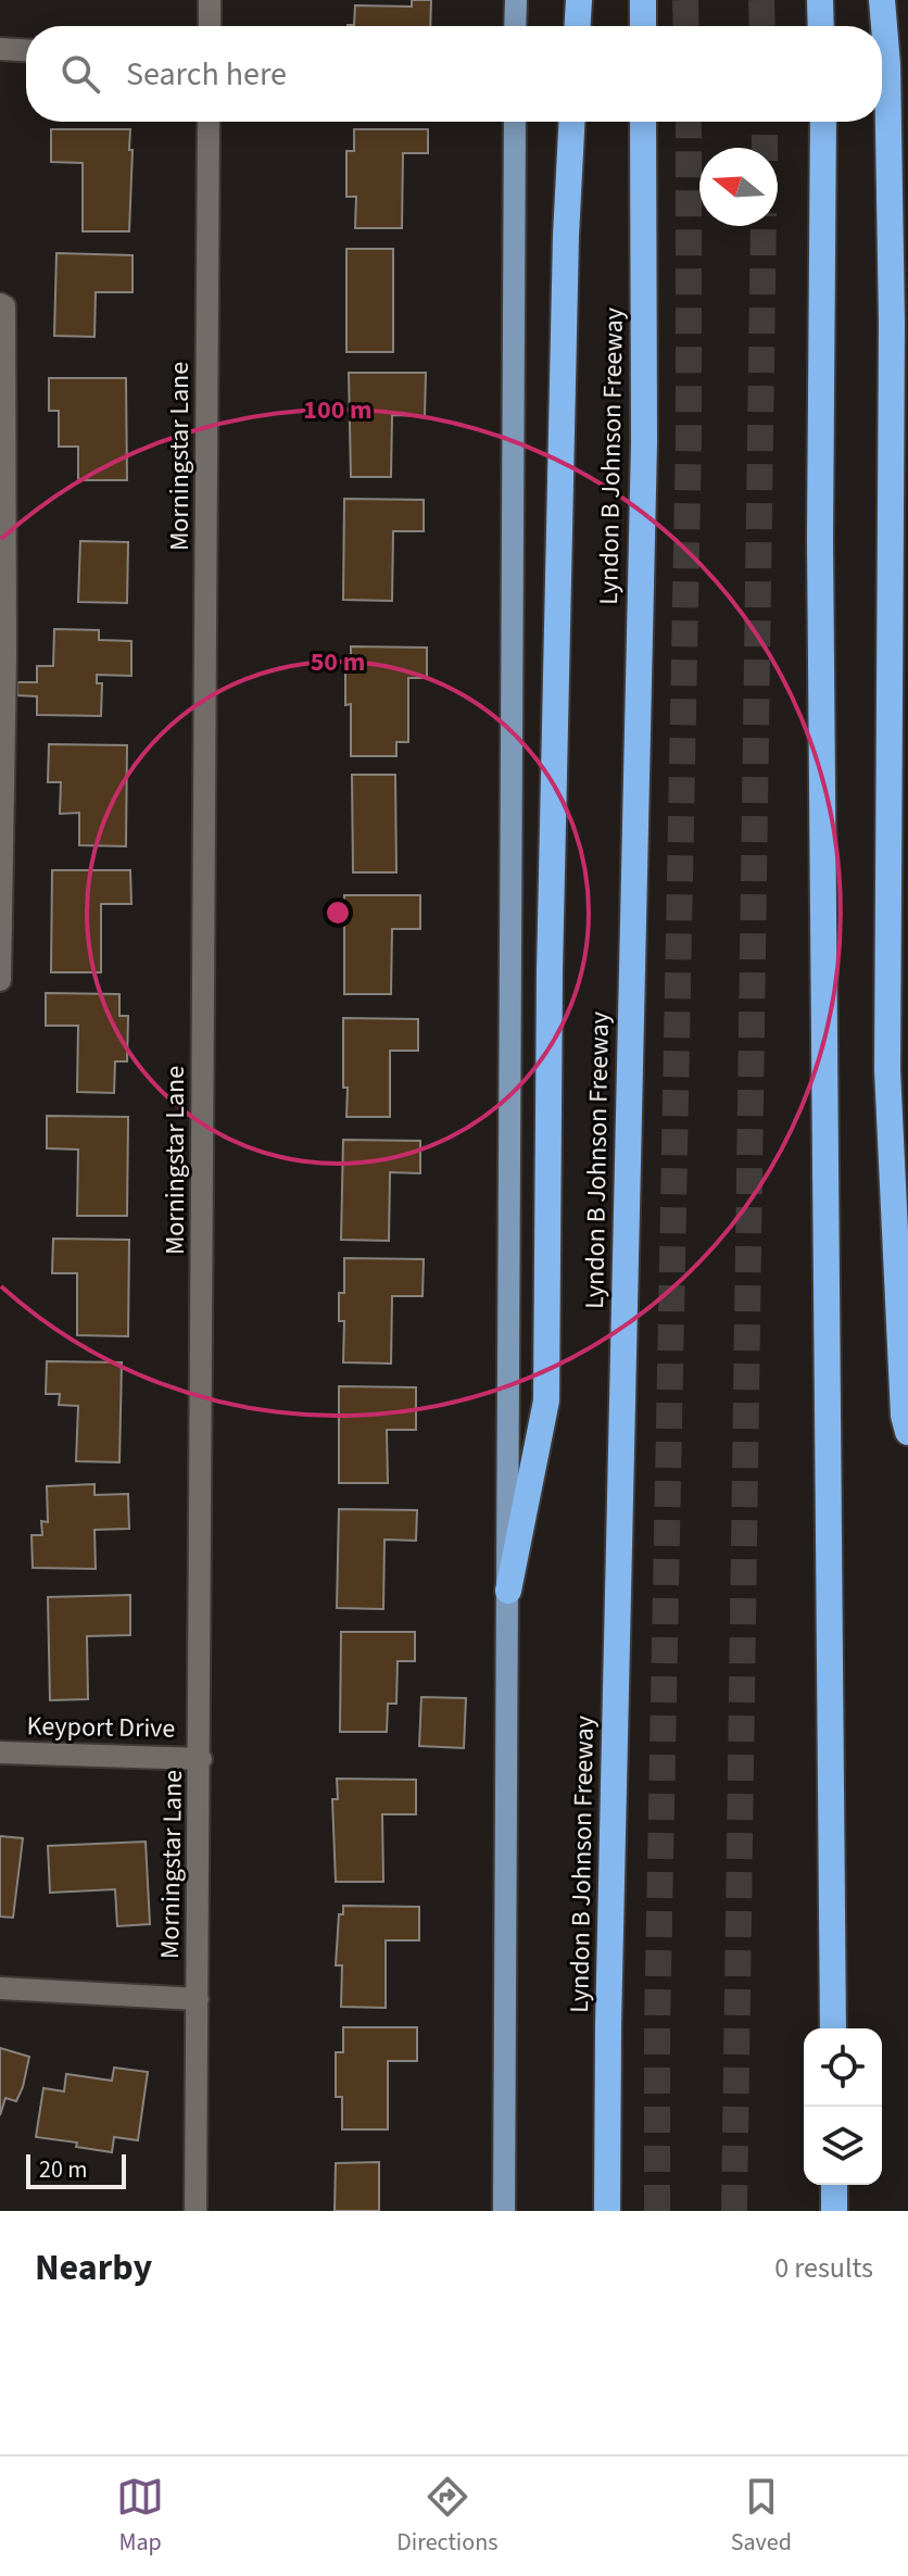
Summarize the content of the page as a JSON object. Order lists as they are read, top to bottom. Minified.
{"streets":{"highway":["Lyndon B Johnson Freeway"],"street":["Morningstar Lane","Keyport Drive"]},"crossings":[["Morningstar Lane","Keyport Drive"]],"scale_bar":"20 m","north":"left","page":{"search":"Search here","scale":"20 m","heading":["Nearby","0 results"],"nav":["Map","Directions","Saved"]},"rings":["100 m","50 m"]}
